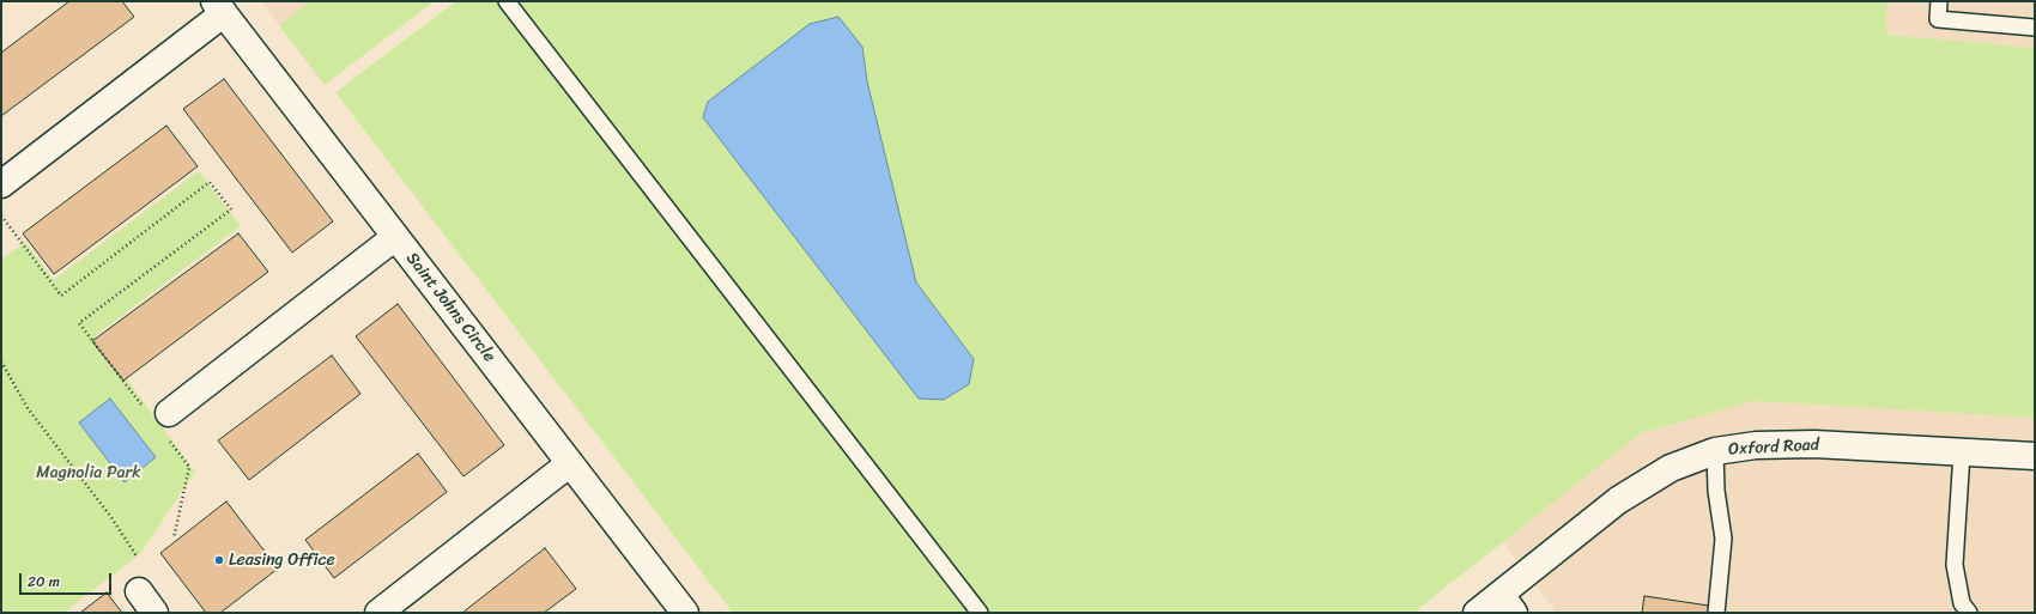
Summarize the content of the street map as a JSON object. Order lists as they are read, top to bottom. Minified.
{"streets":{"street":["Saint Johns Circle","Oxford Road"]},"parks":["Magnolia Park"],"places":["Leasing Office"],"scale_bar":"20 m"}
